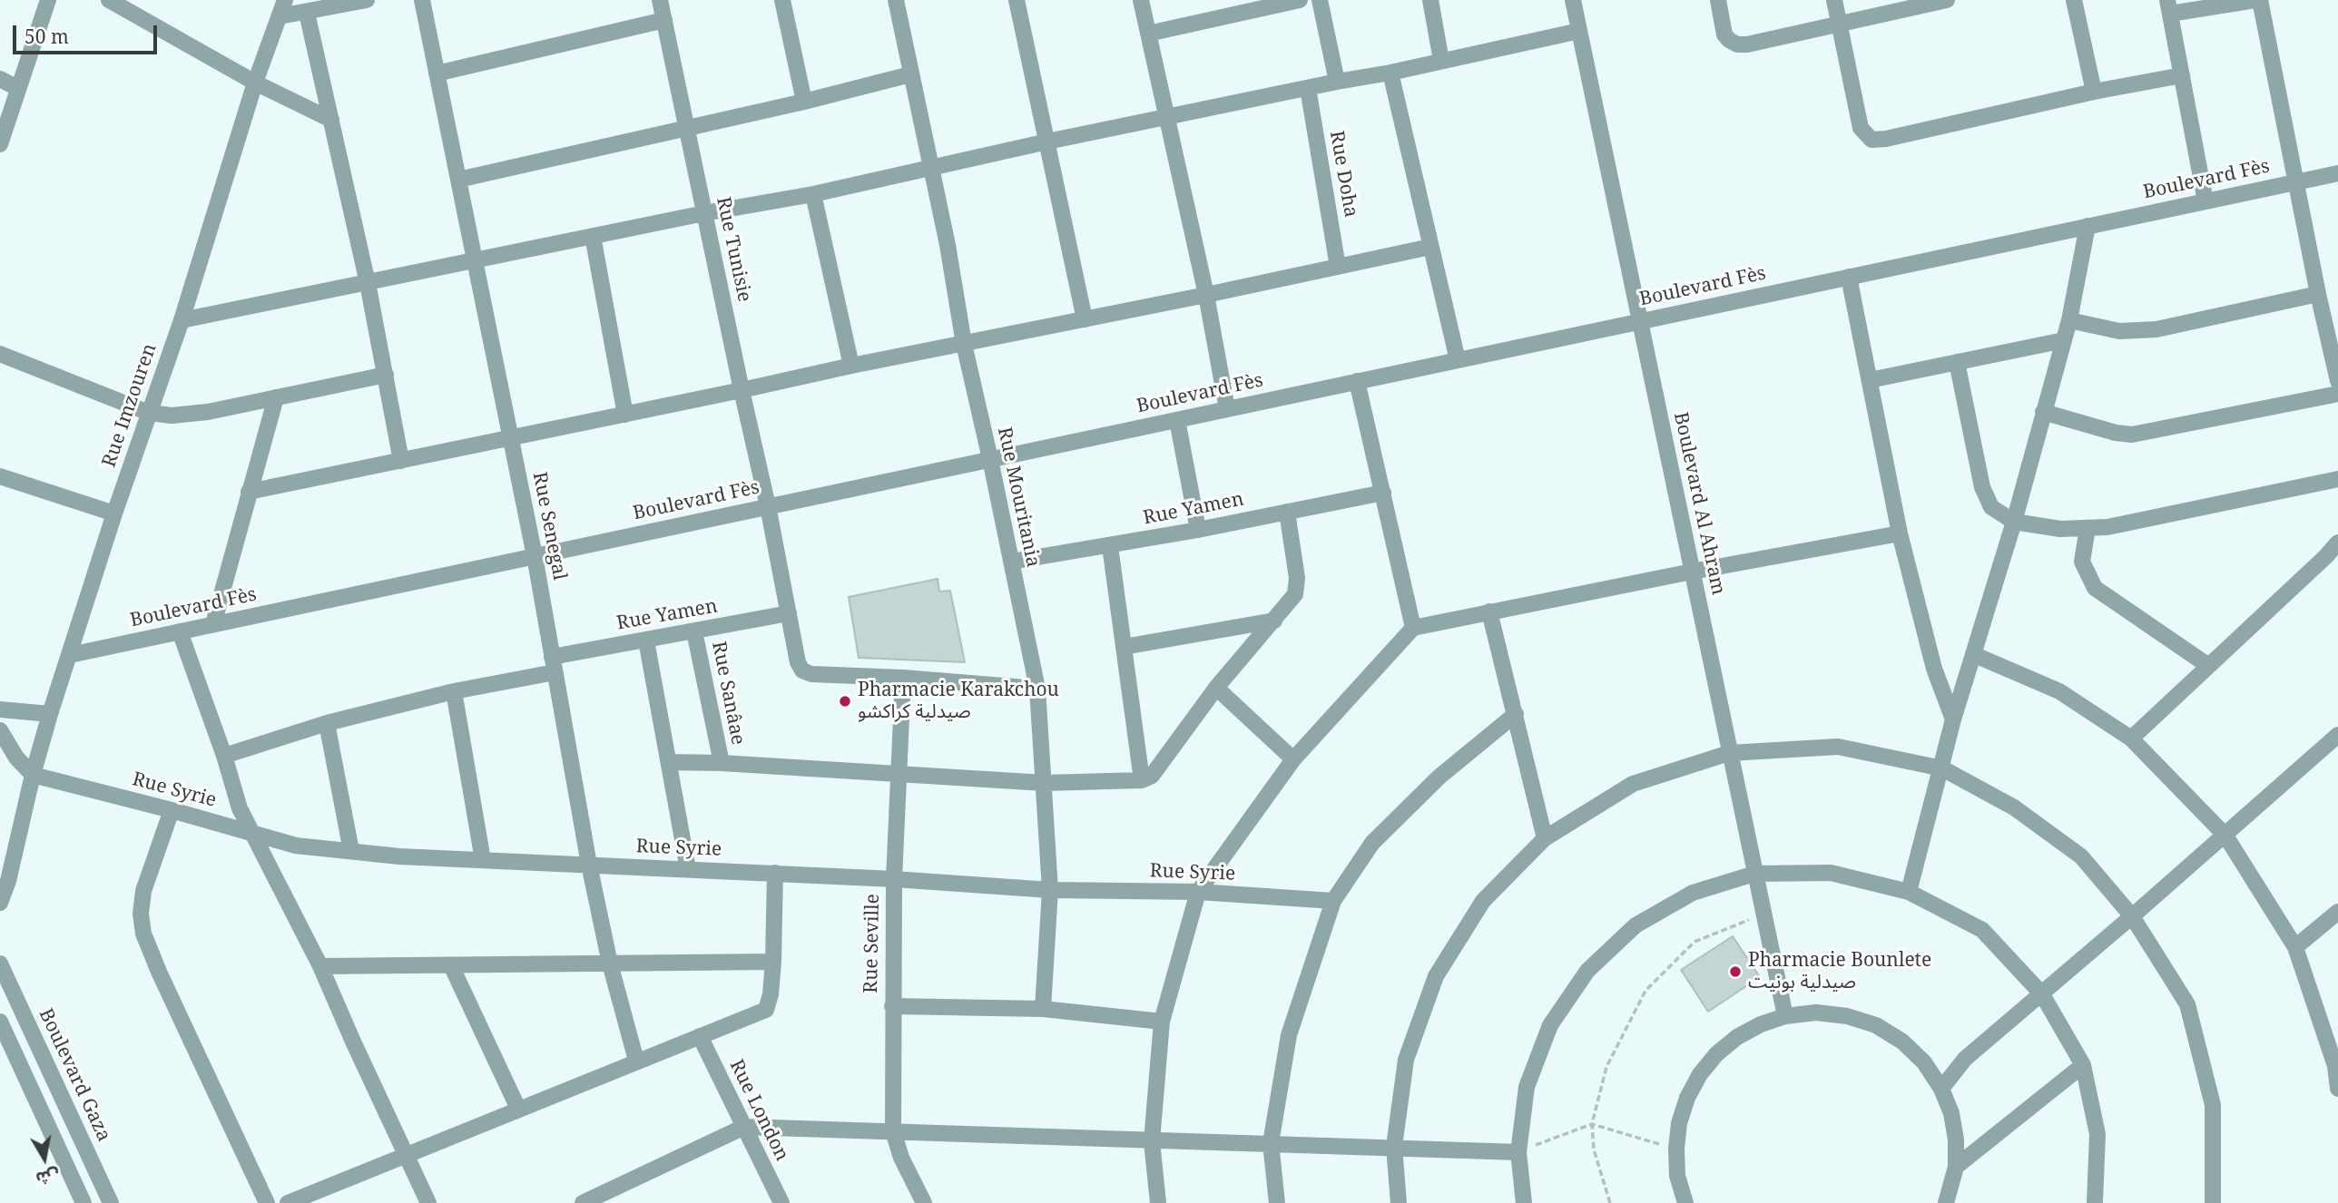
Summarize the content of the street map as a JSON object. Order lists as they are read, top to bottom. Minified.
{"streets":{"street":["Rue Doha","Boulevard Fès","Rue Tunisie","Rue Imzouren","Rue Mouritania","Boulevard Al Ahram","Rue Yamen","Rue Senegal","Rue Sanâae","Rue Syrie","Rue Seville","Boulevard Gaza","Rue London"]},"crossings":[["Boulevard Fès","Rue Tunisie"],["Boulevard Fès","Rue Imzouren"],["Boulevard Fès","Rue Mouritania"],["Boulevard Fès","Boulevard Al Ahram"],["Boulevard Fès","Rue Senegal"],["Rue Tunisie","Rue Yamen"],["Rue Tunisie","Rue Seville"],["Rue Imzouren","Rue Syrie"],["Rue Mouritania","Rue Yamen"],["Rue Mouritania","Rue Syrie"],["Rue Yamen","Rue Senegal"],["Rue Yamen","Rue Sanâae"],["Rue Senegal","Rue Syrie"],["Rue Syrie","Rue Seville"]],"places":["Pharmacie Karakchou صيدلية كراكشو","Pharmacie Bounlete صيدلية بونيت"],"scale_bar":"50 m","north":"bottom"}
